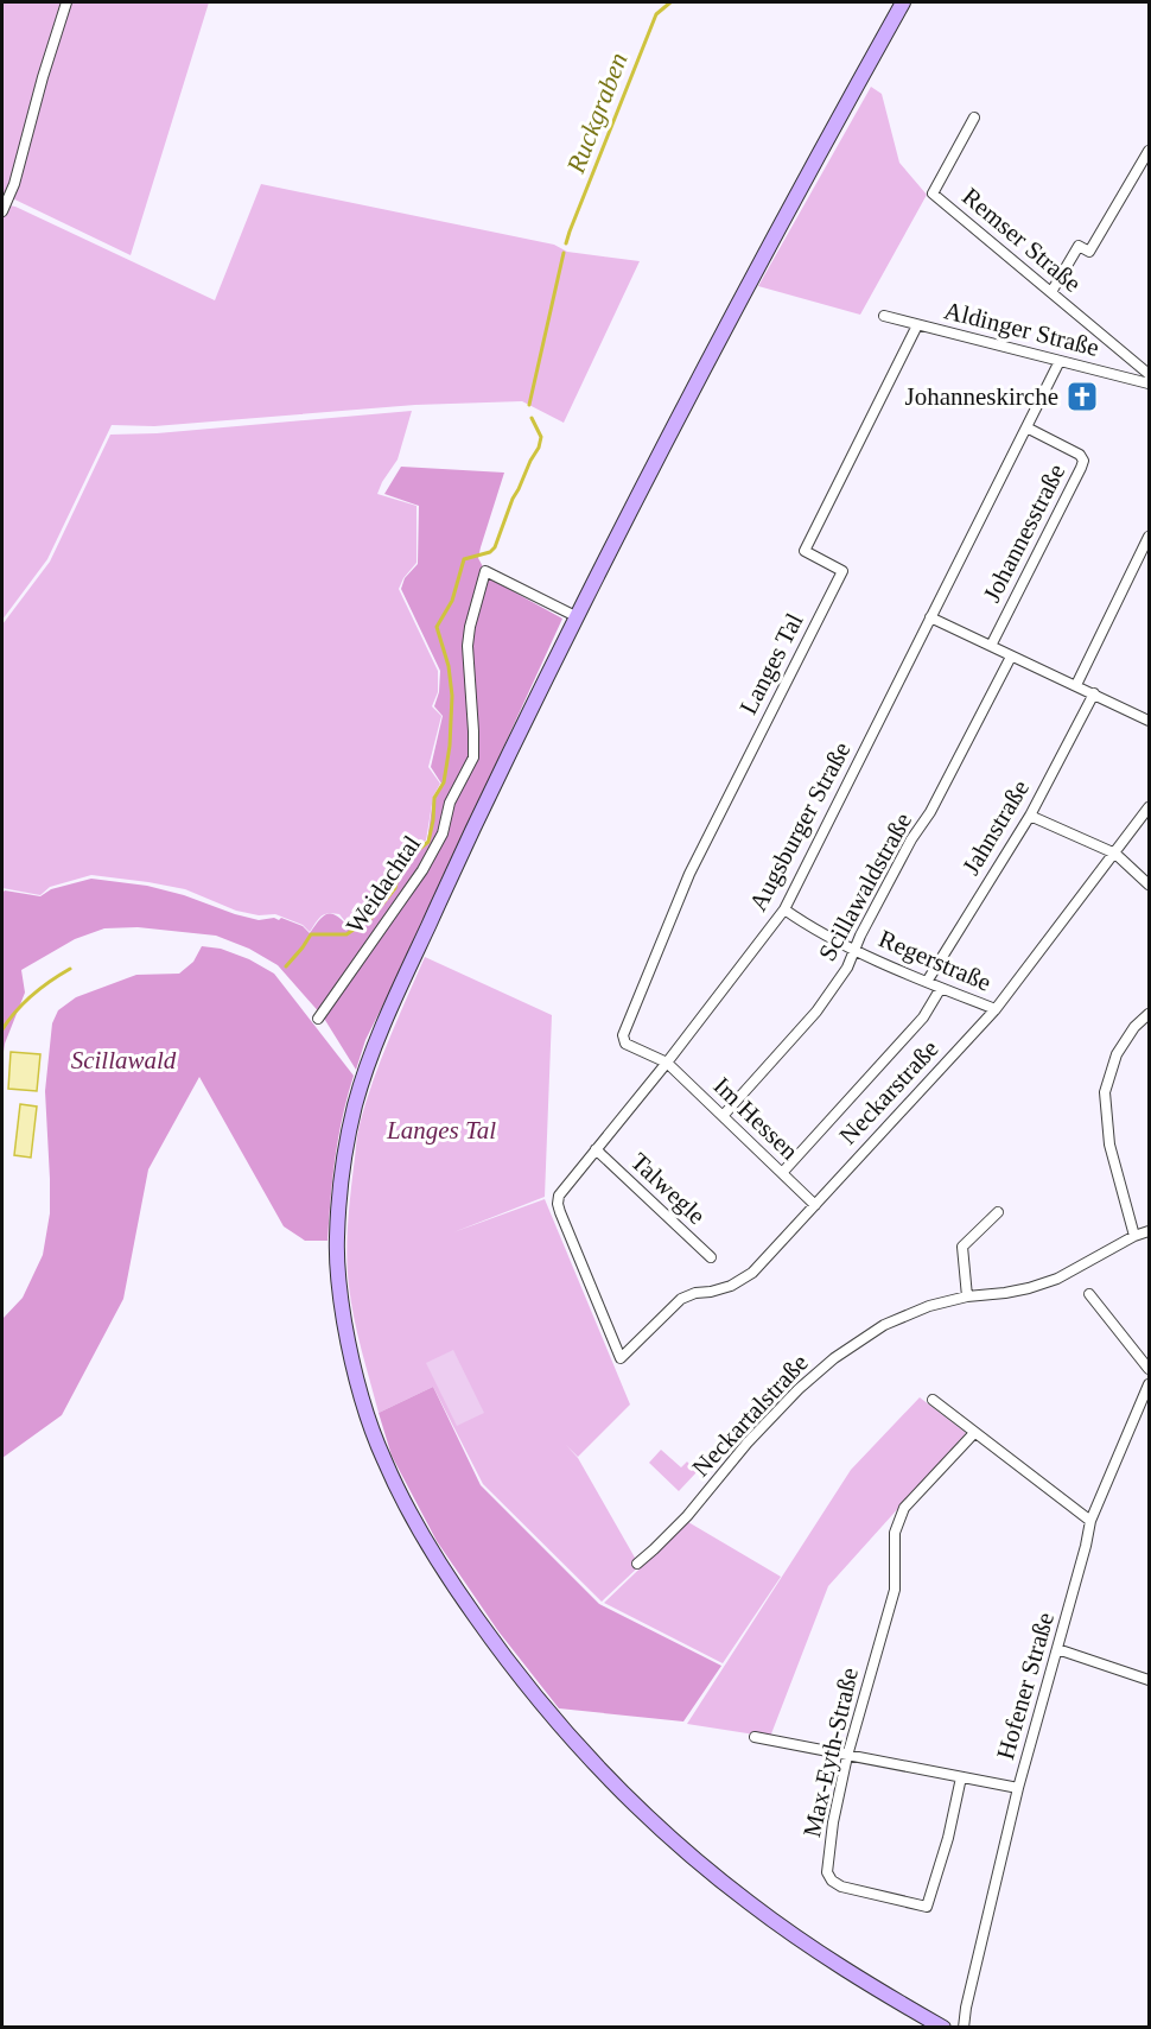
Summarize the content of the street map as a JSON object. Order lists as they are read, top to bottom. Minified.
{"streets":{"street":["Remser Straße","Aldinger Straße","Johannesstraße","Langes Tal","Augsburger Straße","Jahnstraße","Weidachtal","Scillawaldstraße","Regerstraße","Neckarstraße","Im Hessen","Talwegle","Neckartalstraße","Hofener Straße","Max-Eyth-Straße"]},"crossings":[["Aldinger Straße","Langes Tal"],["Aldinger Straße","Augsburger Straße"],["Johannesstraße","Augsburger Straße"],["Langes Tal","Augsburger Straße"],["Langes Tal","Im Hessen"],["Augsburger Straße","Regerstraße"],["Augsburger Straße","Neckarstraße"],["Augsburger Straße","Im Hessen"],["Augsburger Straße","Talwegle"],["Jahnstraße","Regerstraße"],["Scillawaldstraße","Regerstraße"],["Scillawaldstraße","Im Hessen"],["Regerstraße","Neckarstraße"],["Neckarstraße","Im Hessen"]],"water":["Ruckgraben"],"parks":["Scillawald","Langes Tal"],"places":{"church":["Johanneskirche"]}}
